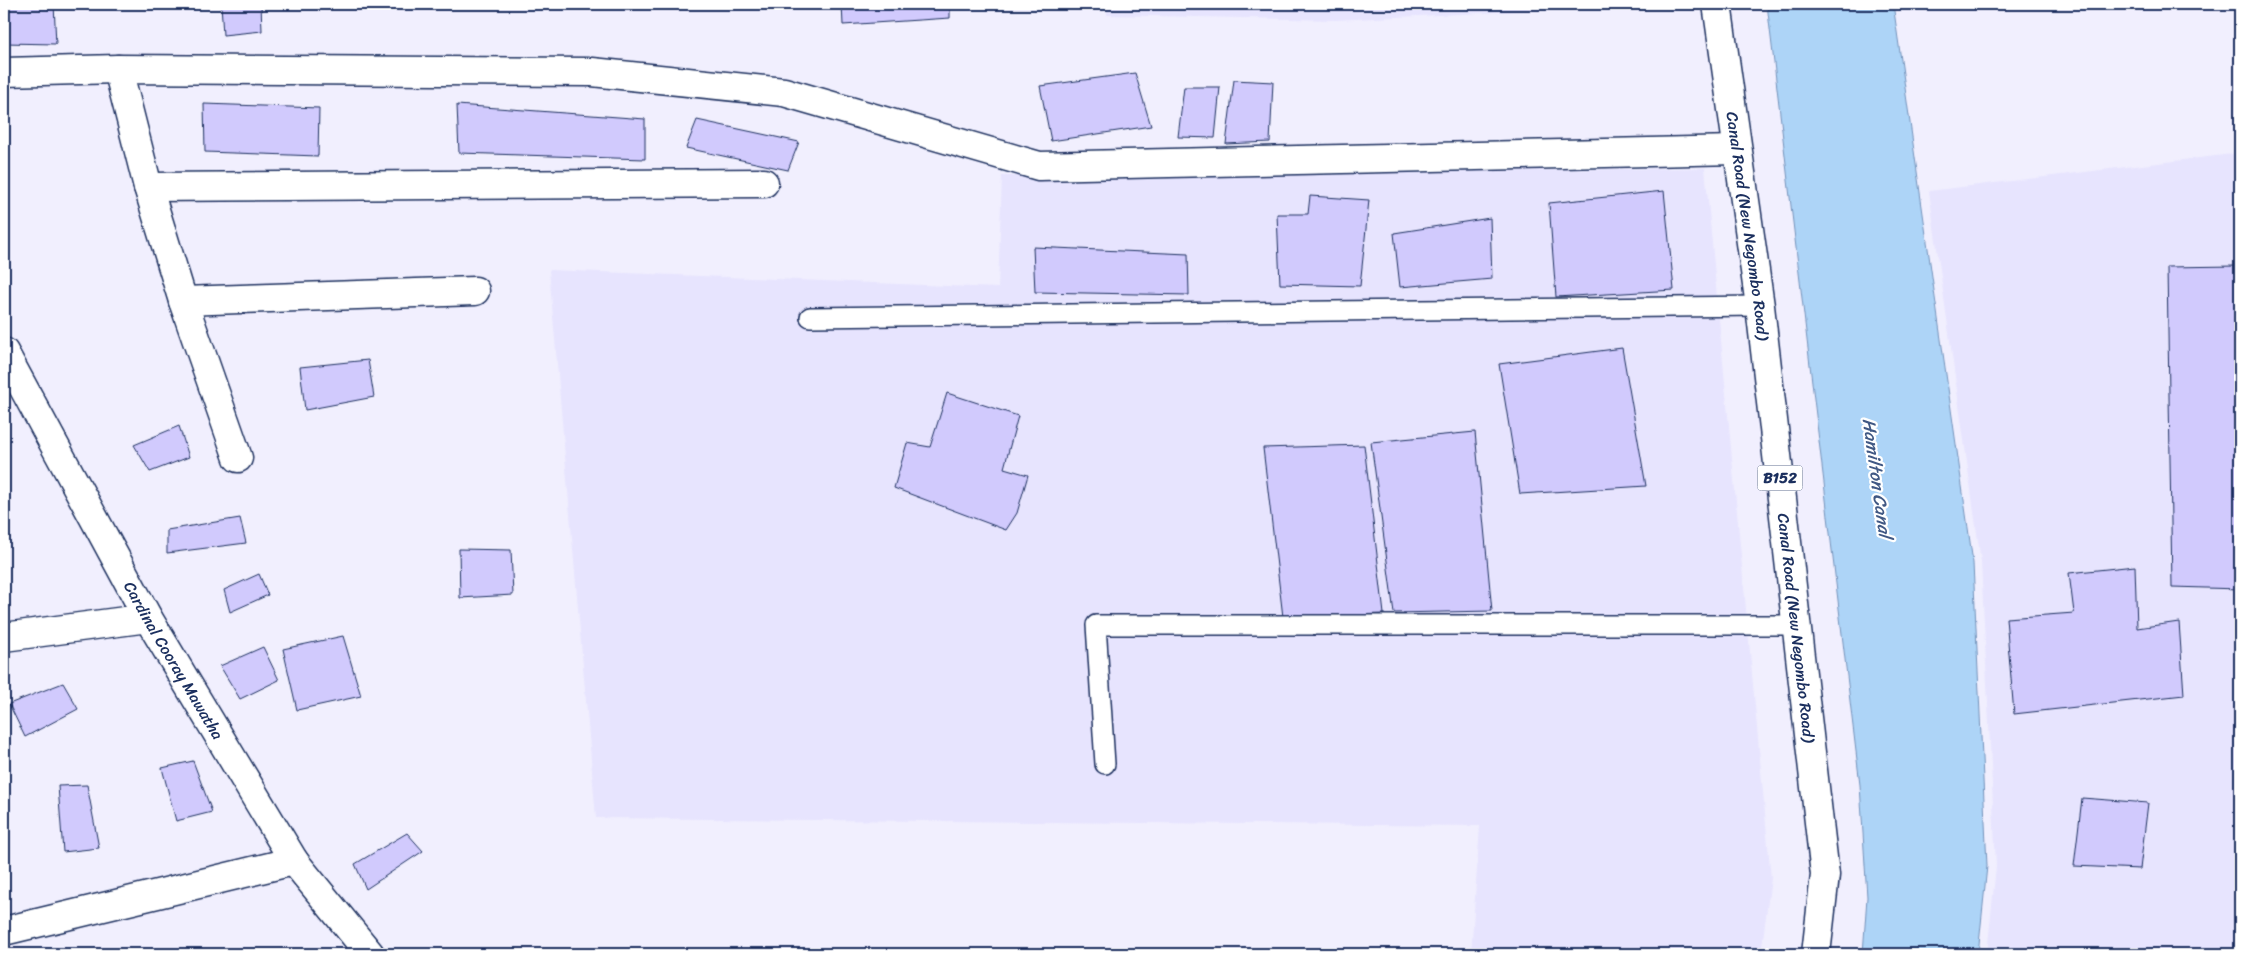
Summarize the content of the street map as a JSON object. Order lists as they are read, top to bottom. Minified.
{"streets":{"street":["Canal Road (New Negombo Road)","B152","Cardinal Cooray Mawatha"]},"water":["Hamilton Canal"]}
